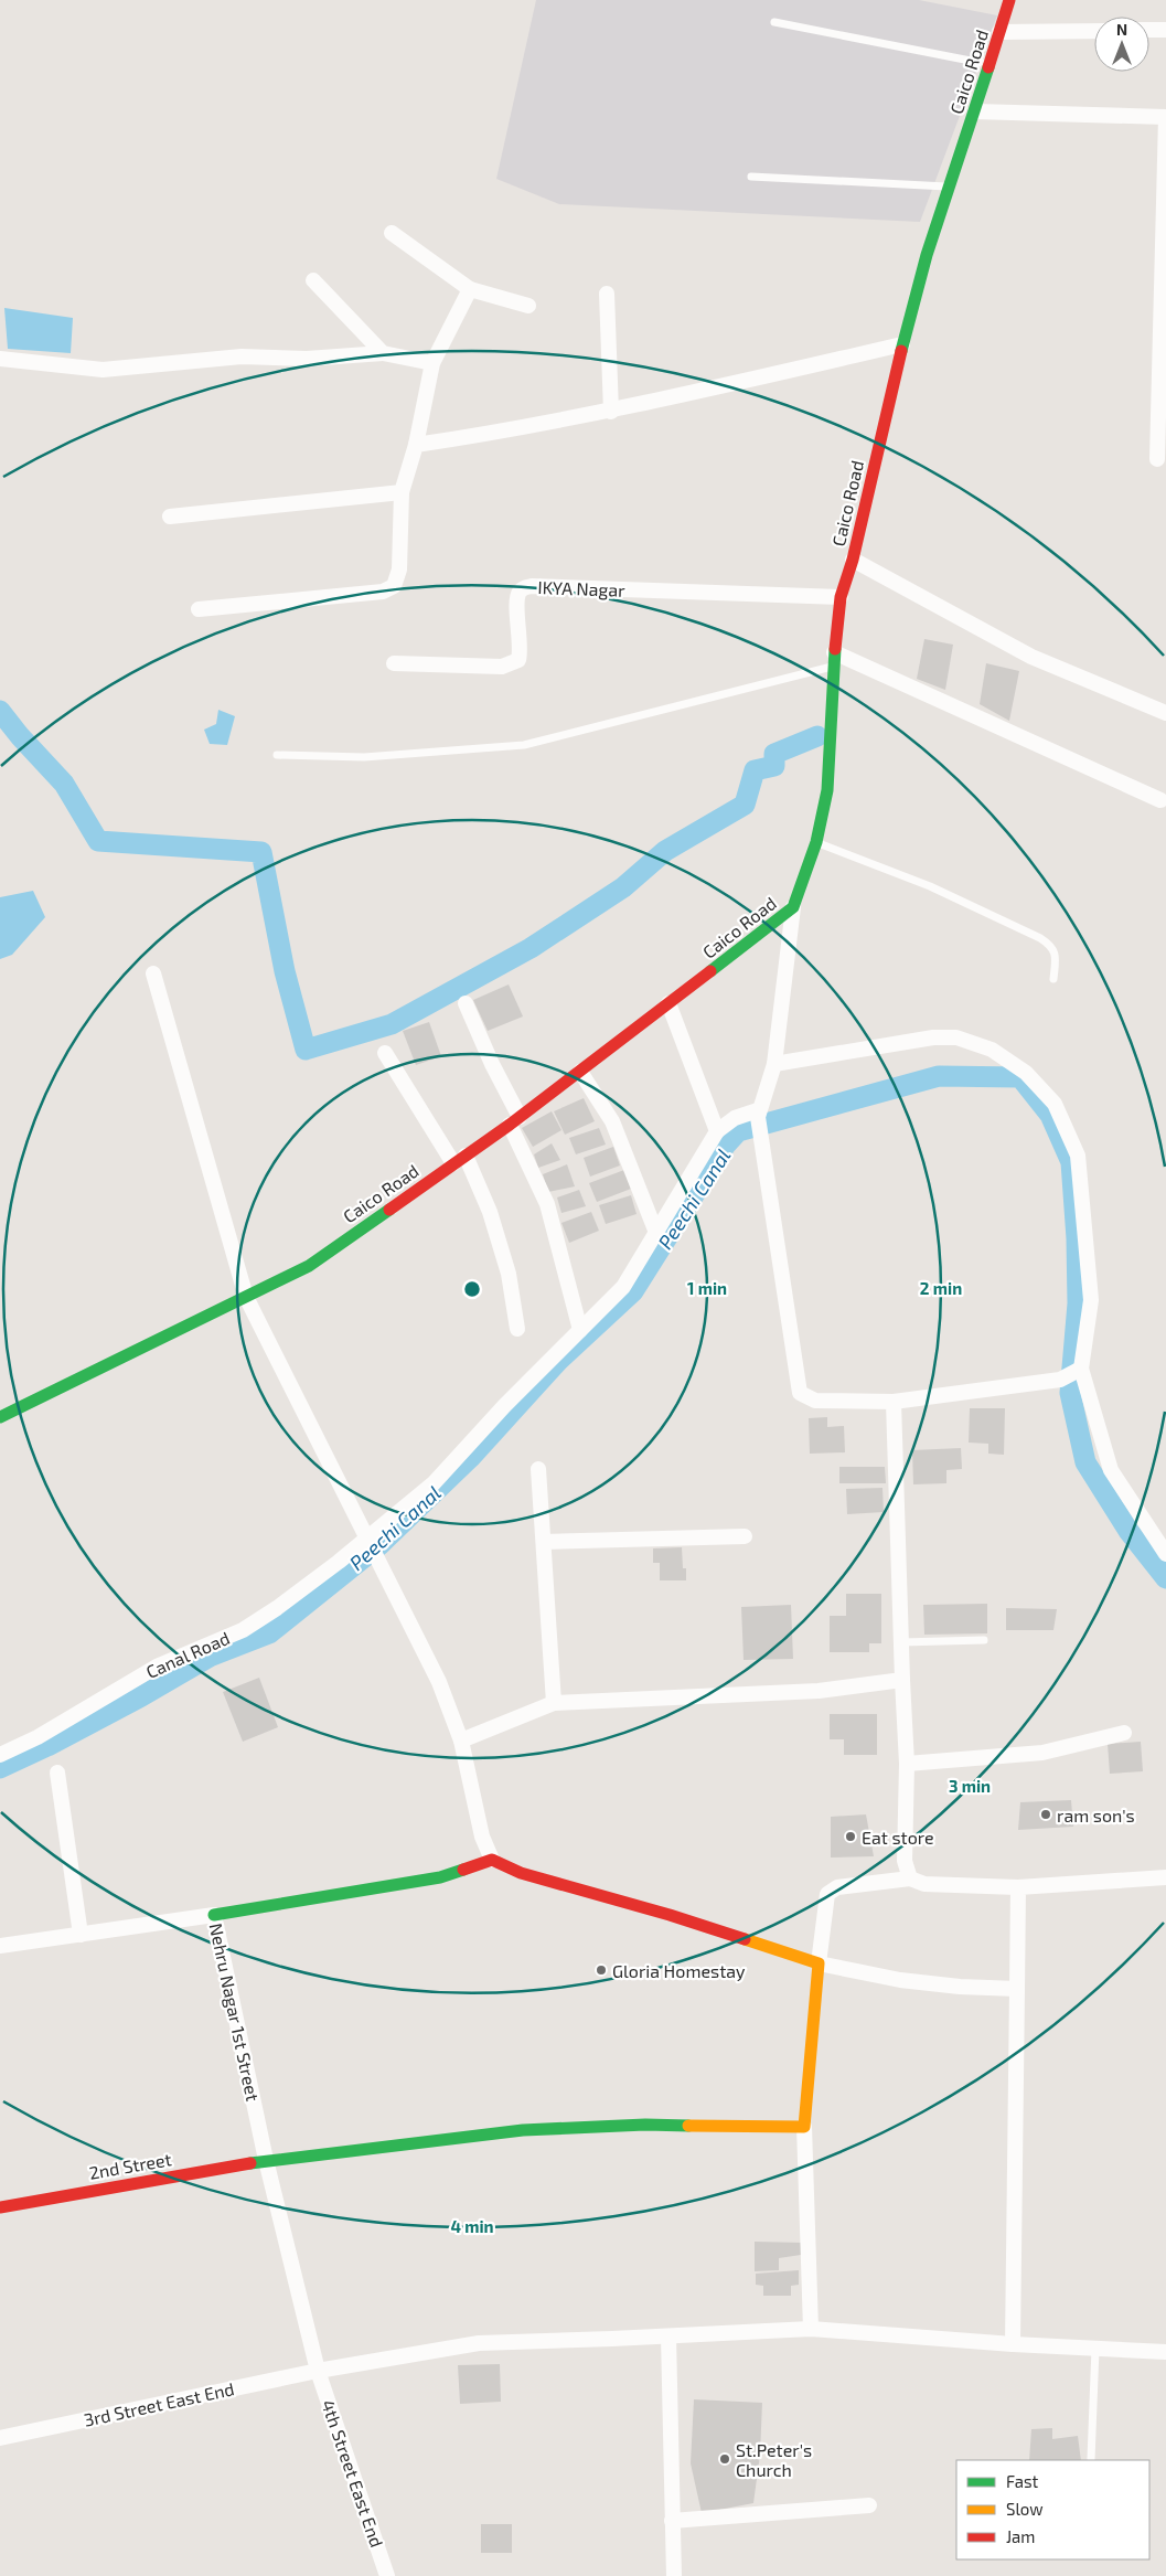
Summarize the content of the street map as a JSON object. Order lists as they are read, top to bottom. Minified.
{"streets":{"street":["Caico Road","IKYA Nagar","Canal Road","Nehru Nagar 1st Street","2nd Street","3rd Street East End","4th Street East End"]},"crossings":[["Caico Road","IKYA Nagar"],["Nehru Nagar 1st Street","2nd Street"],["Nehru Nagar 1st Street","3rd Street East End"],["Nehru Nagar 1st Street","4th Street East End"],["3rd Street East End","4th Street East End"]],"water":["Peechi Canal"],"places":["ram son's","Eat store","Gloria Homestay","St.Peter's Church"],"legend":["Fast","Slow","Jam"],"north":"top","rings":["1 min","2 min","3 min","4 min"]}
